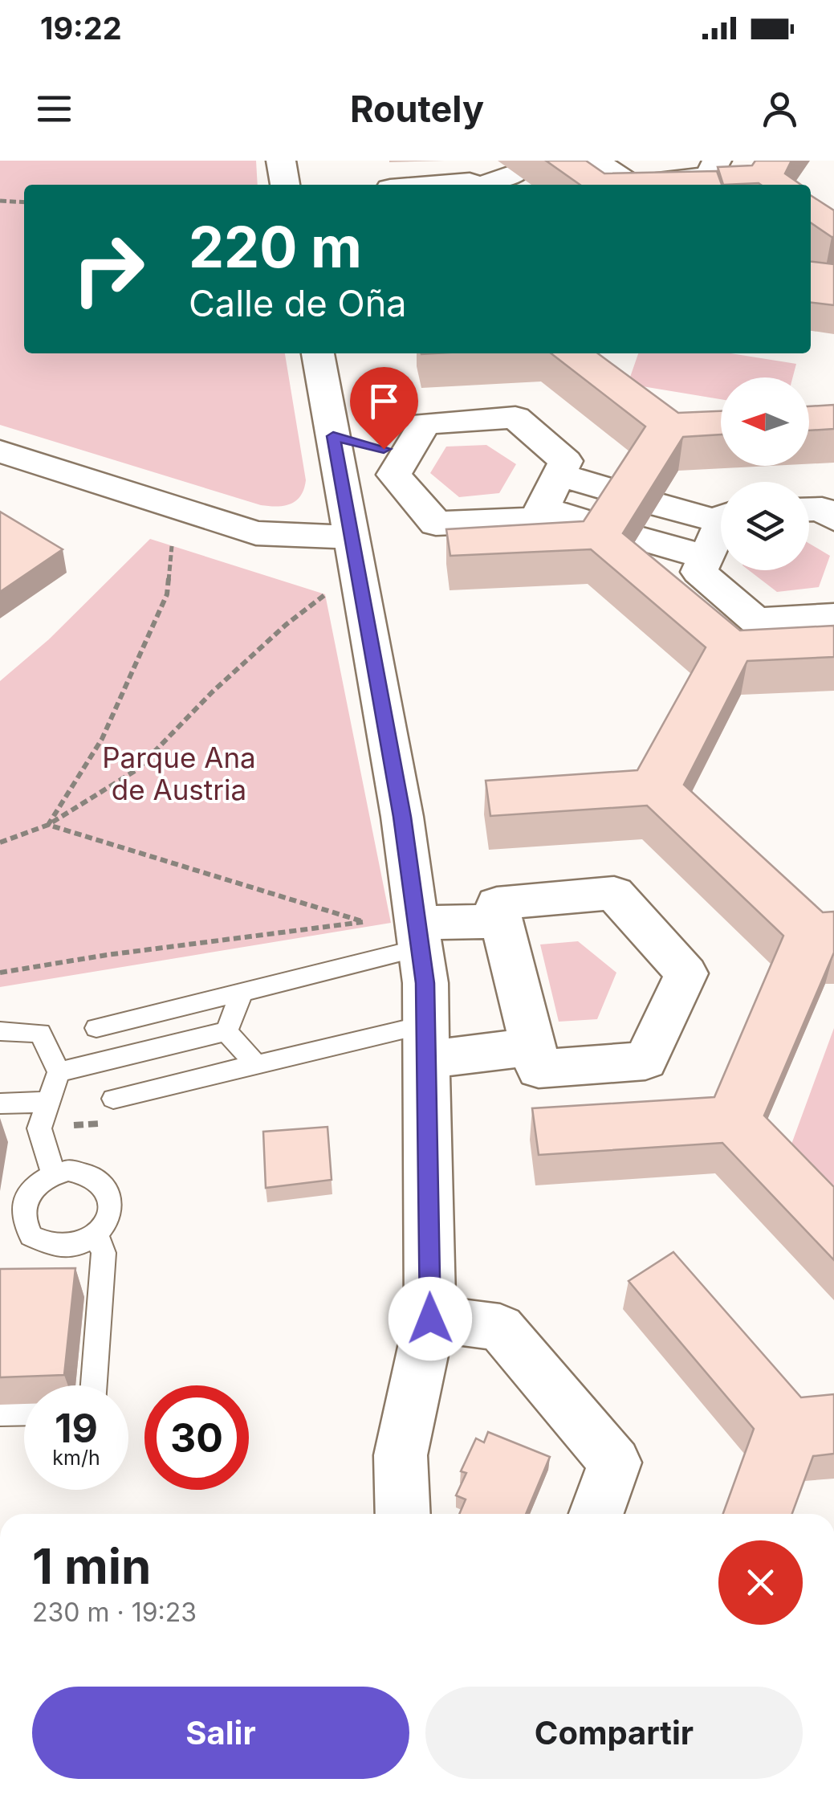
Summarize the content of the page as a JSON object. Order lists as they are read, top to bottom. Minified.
{"parks":["Parque Ana de Austria"],"north":"left","page":{"status":"19:22","header":"Routely","turn":["220 m","Calle de Oña"],"speed":"19 km/h","limit":"30","heading":["1 min","230 m · 19:23"],"buttons":["Salir","Compartir"]}}
